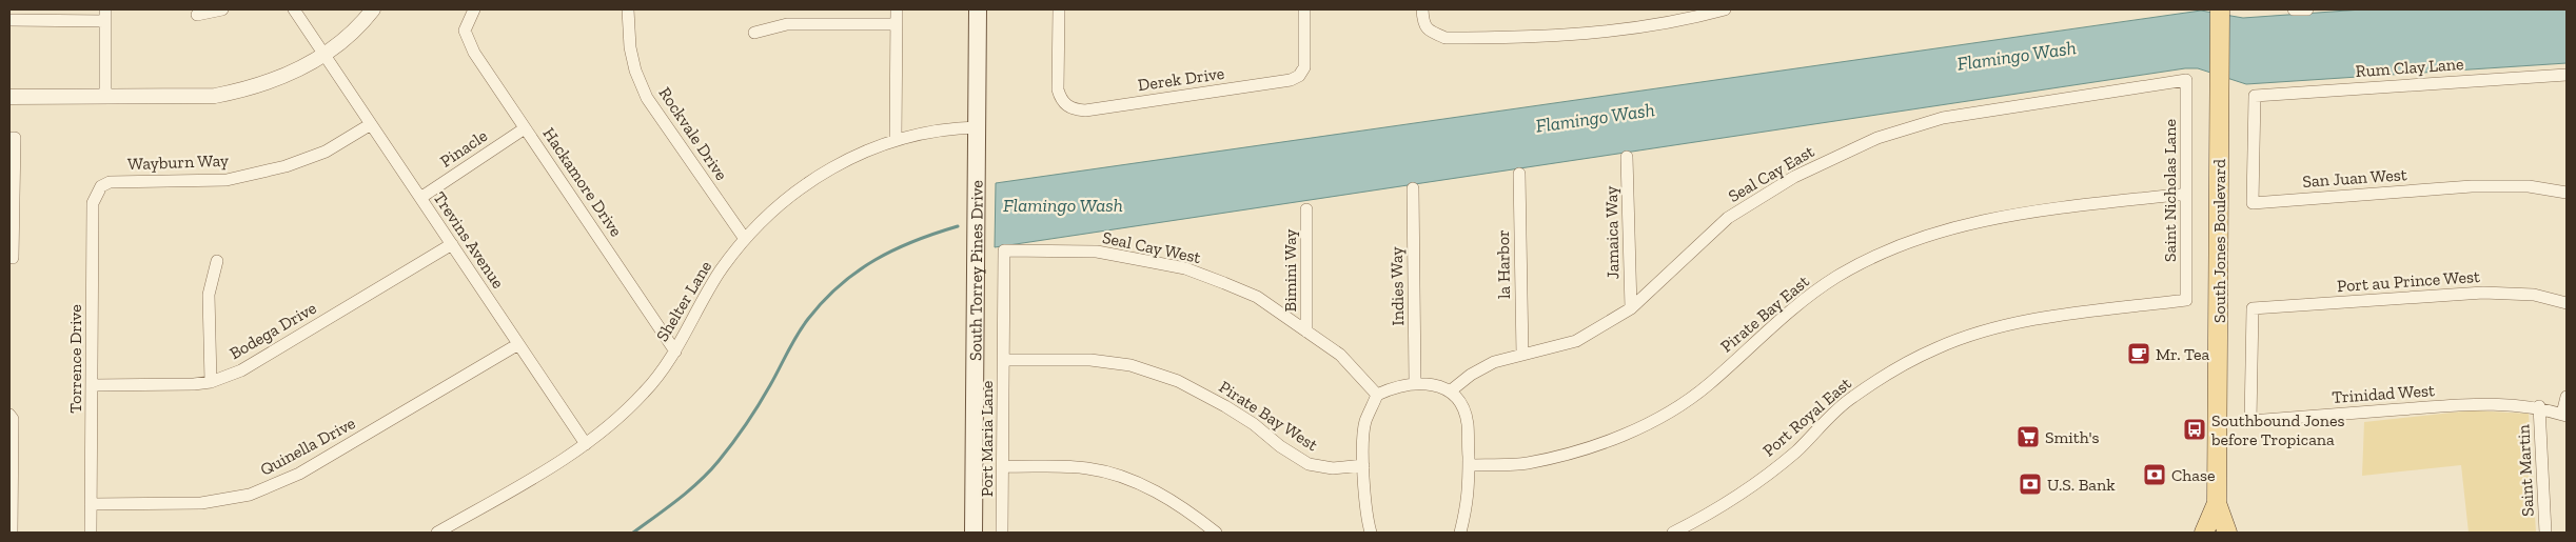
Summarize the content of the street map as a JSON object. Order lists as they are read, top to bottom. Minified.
{"streets":{"main road":["South Jones Boulevard","South Torrey Pines Drive"],"street":["Rum Clay Lane","Derek Drive","Rockvale Drive","Pinacle","Wayburn Way","Seal Cay East","San Juan West","Hackamore Drive","Saint Nicholas Lane","Jamaica Way","Trevins Avenue","Seal Cay West","la Harbor","Bimini Way","Port au Prince West","Indies Way","Shelter Lane","Pirate Bay East","Bodega Drive","Torrence Drive","Trinidad West","Pirate Bay West","Port Royal East","Port Maria Lane","Quinella Drive","Saint Martin"]},"crossings":[["Rum Clay Lane","San Juan West"],["Rockvale Drive","Shelter Lane"],["Pinacle","Hackamore Drive"],["Pinacle","Trevins Avenue"],["Wayburn Way","Trevins Avenue"],["Wayburn Way","Torrence Drive"],["Seal Cay East","Saint Nicholas Lane"],["Seal Cay East","Jamaica Way"],["Seal Cay East","la Harbor"],["Hackamore Drive","Shelter Lane"],["Saint Nicholas Lane","Pirate Bay East"],["Saint Nicholas Lane","Port Royal East"],["Trevins Avenue","Shelter Lane"],["Trevins Avenue","Bodega Drive"],["Trevins Avenue","Quinella Drive"],["Seal Cay West","Bimini Way"],["Seal Cay West","Port Maria Lane"],["South Torrey Pines Drive","Shelter Lane"],["Port au Prince West","Trinidad West"],["Bodega Drive","Torrence Drive"],["Torrence Drive","Quinella Drive"],["Trinidad West","Saint Martin"],["Pirate Bay West","Port Maria Lane"]],"water":["Flamingo Wash"],"places":{"cafe":["Mr. Tea"],"bus stop":["Southbound Jones before Tropicana"],"supermarket":["Smith's"],"bank":["Chase","U.S. Bank"]}}
